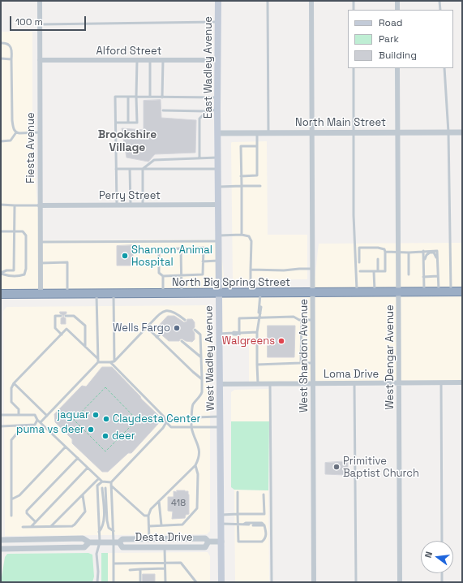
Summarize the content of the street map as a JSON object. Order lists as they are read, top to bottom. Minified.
{"streets":{"highway":["North Big Spring Street"],"main road":["East Wadley Avenue","West Wadley Avenue"],"street":["Alford Street","North Main Street","Fiesta Avenue","Perry Street","West Shandon Avenue","West Dengar Avenue","Loma Drive","Desta Drive"]},"crossings":[["Alford Street","East Wadley Avenue"],["Alford Street","Fiesta Avenue"],["East Wadley Avenue","North Main Street"],["East Wadley Avenue","West Wadley Avenue"],["North Main Street","West Shandon Avenue"],["North Main Street","West Dengar Avenue"],["North Main Street","West Wadley Avenue"],["Fiesta Avenue","Perry Street"],["Fiesta Avenue","North Big Spring Street"],["Perry Street","West Wadley Avenue"],["North Big Spring Street","West Shandon Avenue"],["North Big Spring Street","West Dengar Avenue"],["North Big Spring Street","West Wadley Avenue"],["West Shandon Avenue","Loma Drive"],["West Dengar Avenue","Loma Drive"],["West Wadley Avenue","Loma Drive"],["West Wadley Avenue","Desta Drive"]],"districts":["Brookshire Village"],"places":["Shannon Animal Hospital","Wells Fargo","Walgreens","jaguar","Claydesta Center","puma vs deer","deer","Primitive Baptist Church"],"house_numbers":["418"],"legend":["Road","Park","Building"],"scale_bar":"100 m","north":"left"}
